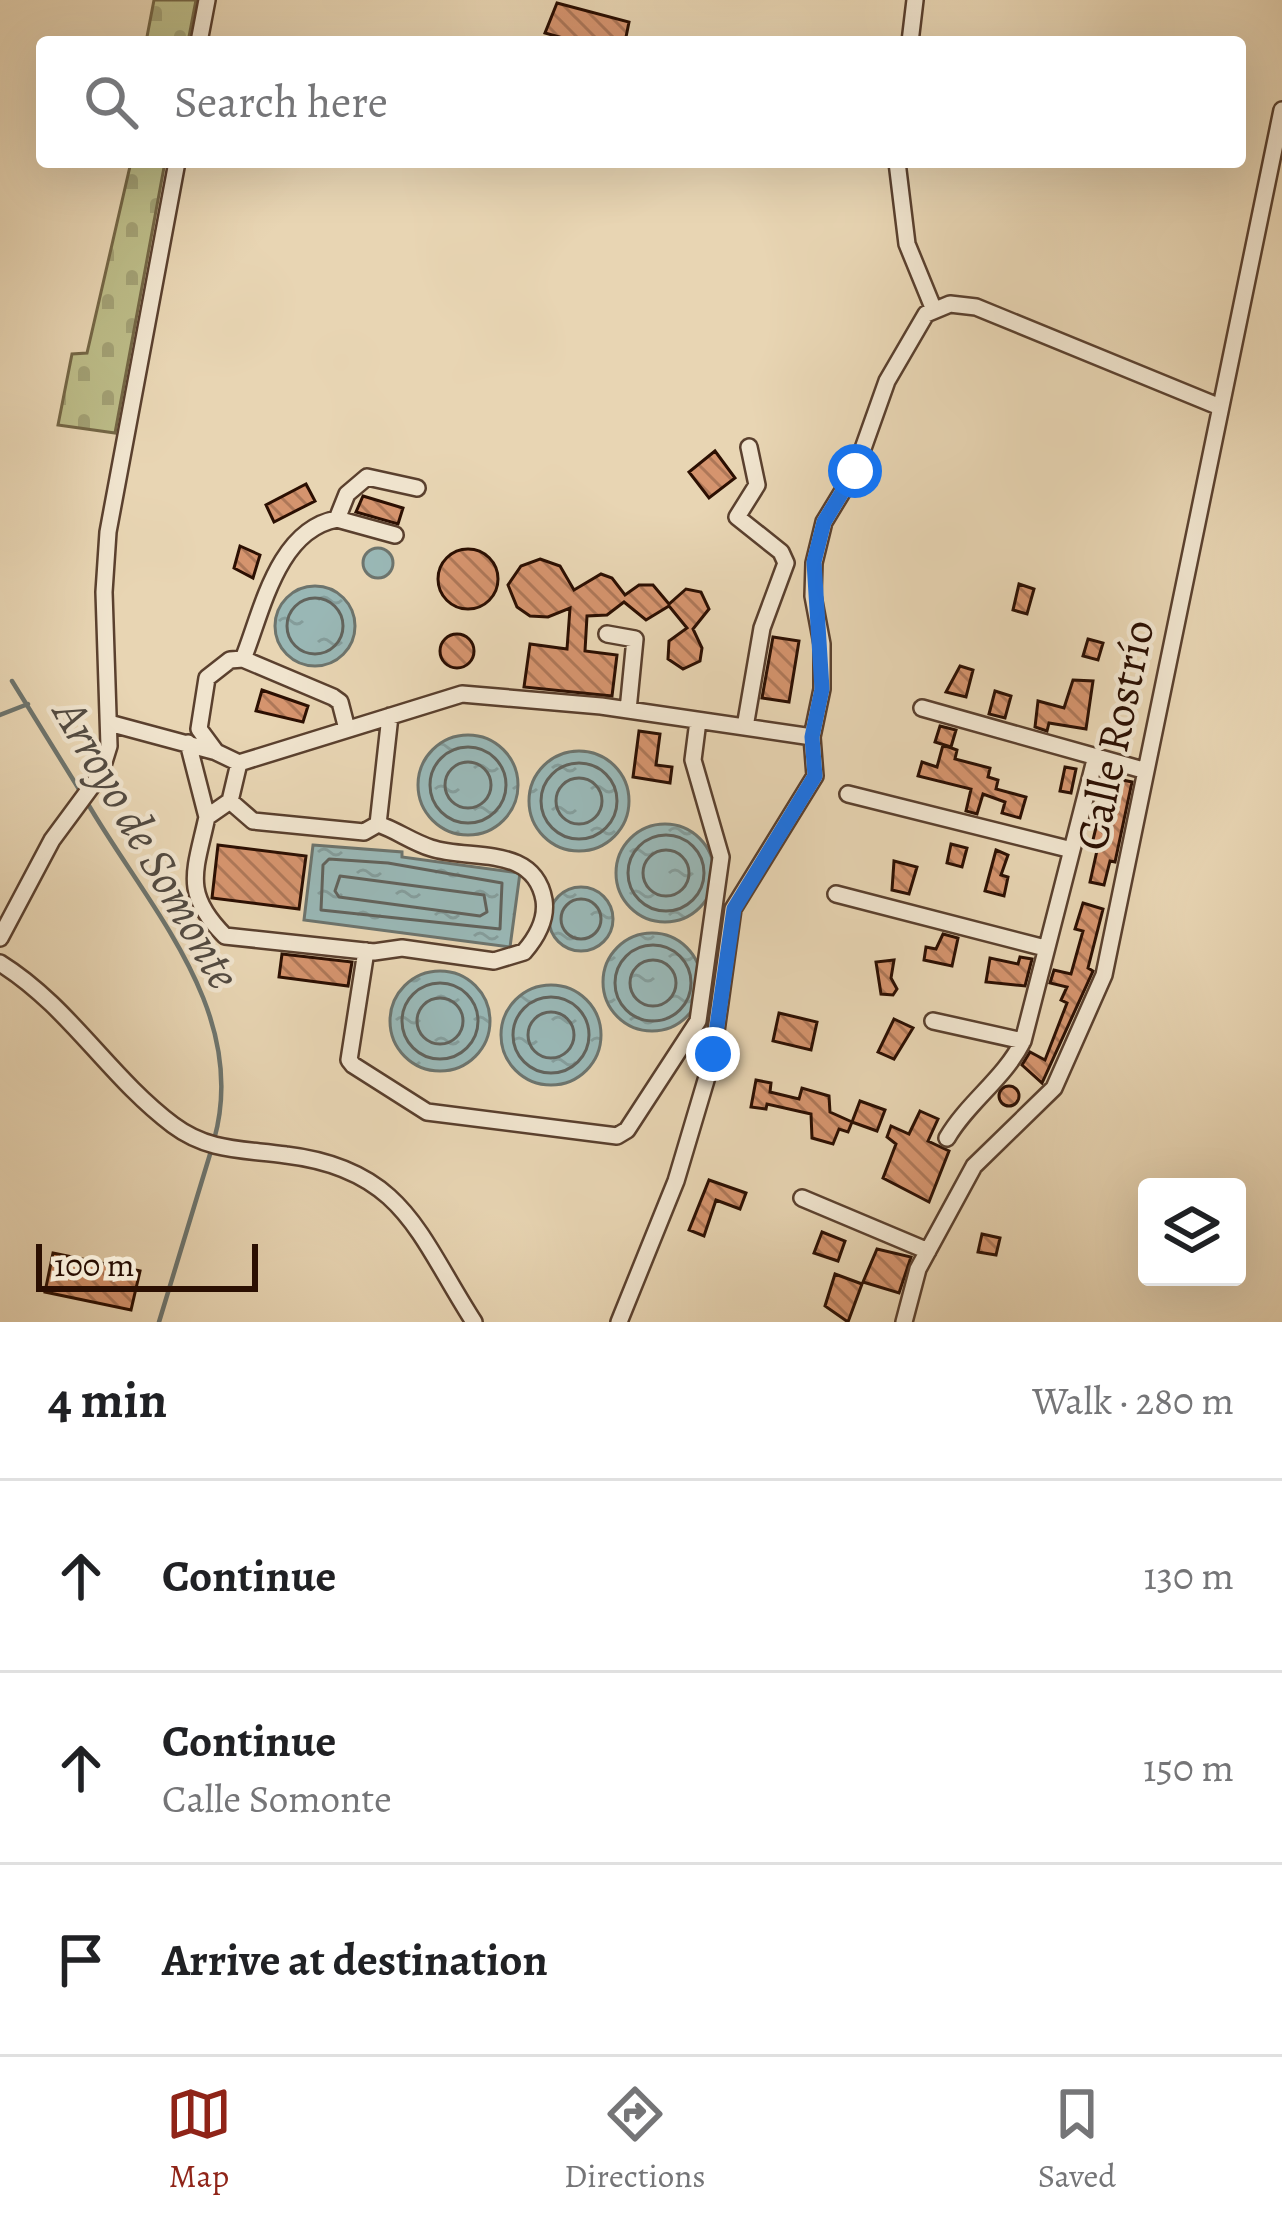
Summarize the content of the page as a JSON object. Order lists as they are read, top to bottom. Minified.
{"streets":{"street":["Calle Rostrío"]},"water":["Arroyo de Somonte"],"scale_bar":"100 m","page":{"search":"Search here","scale":"100 m","heading":["4 min","Walk · 280 m"],"list":[["Continue","130 m"],["Continue","Calle Somonte","150 m"],"Arrive at destination"],"nav":["Map","Directions","Saved"]}}
